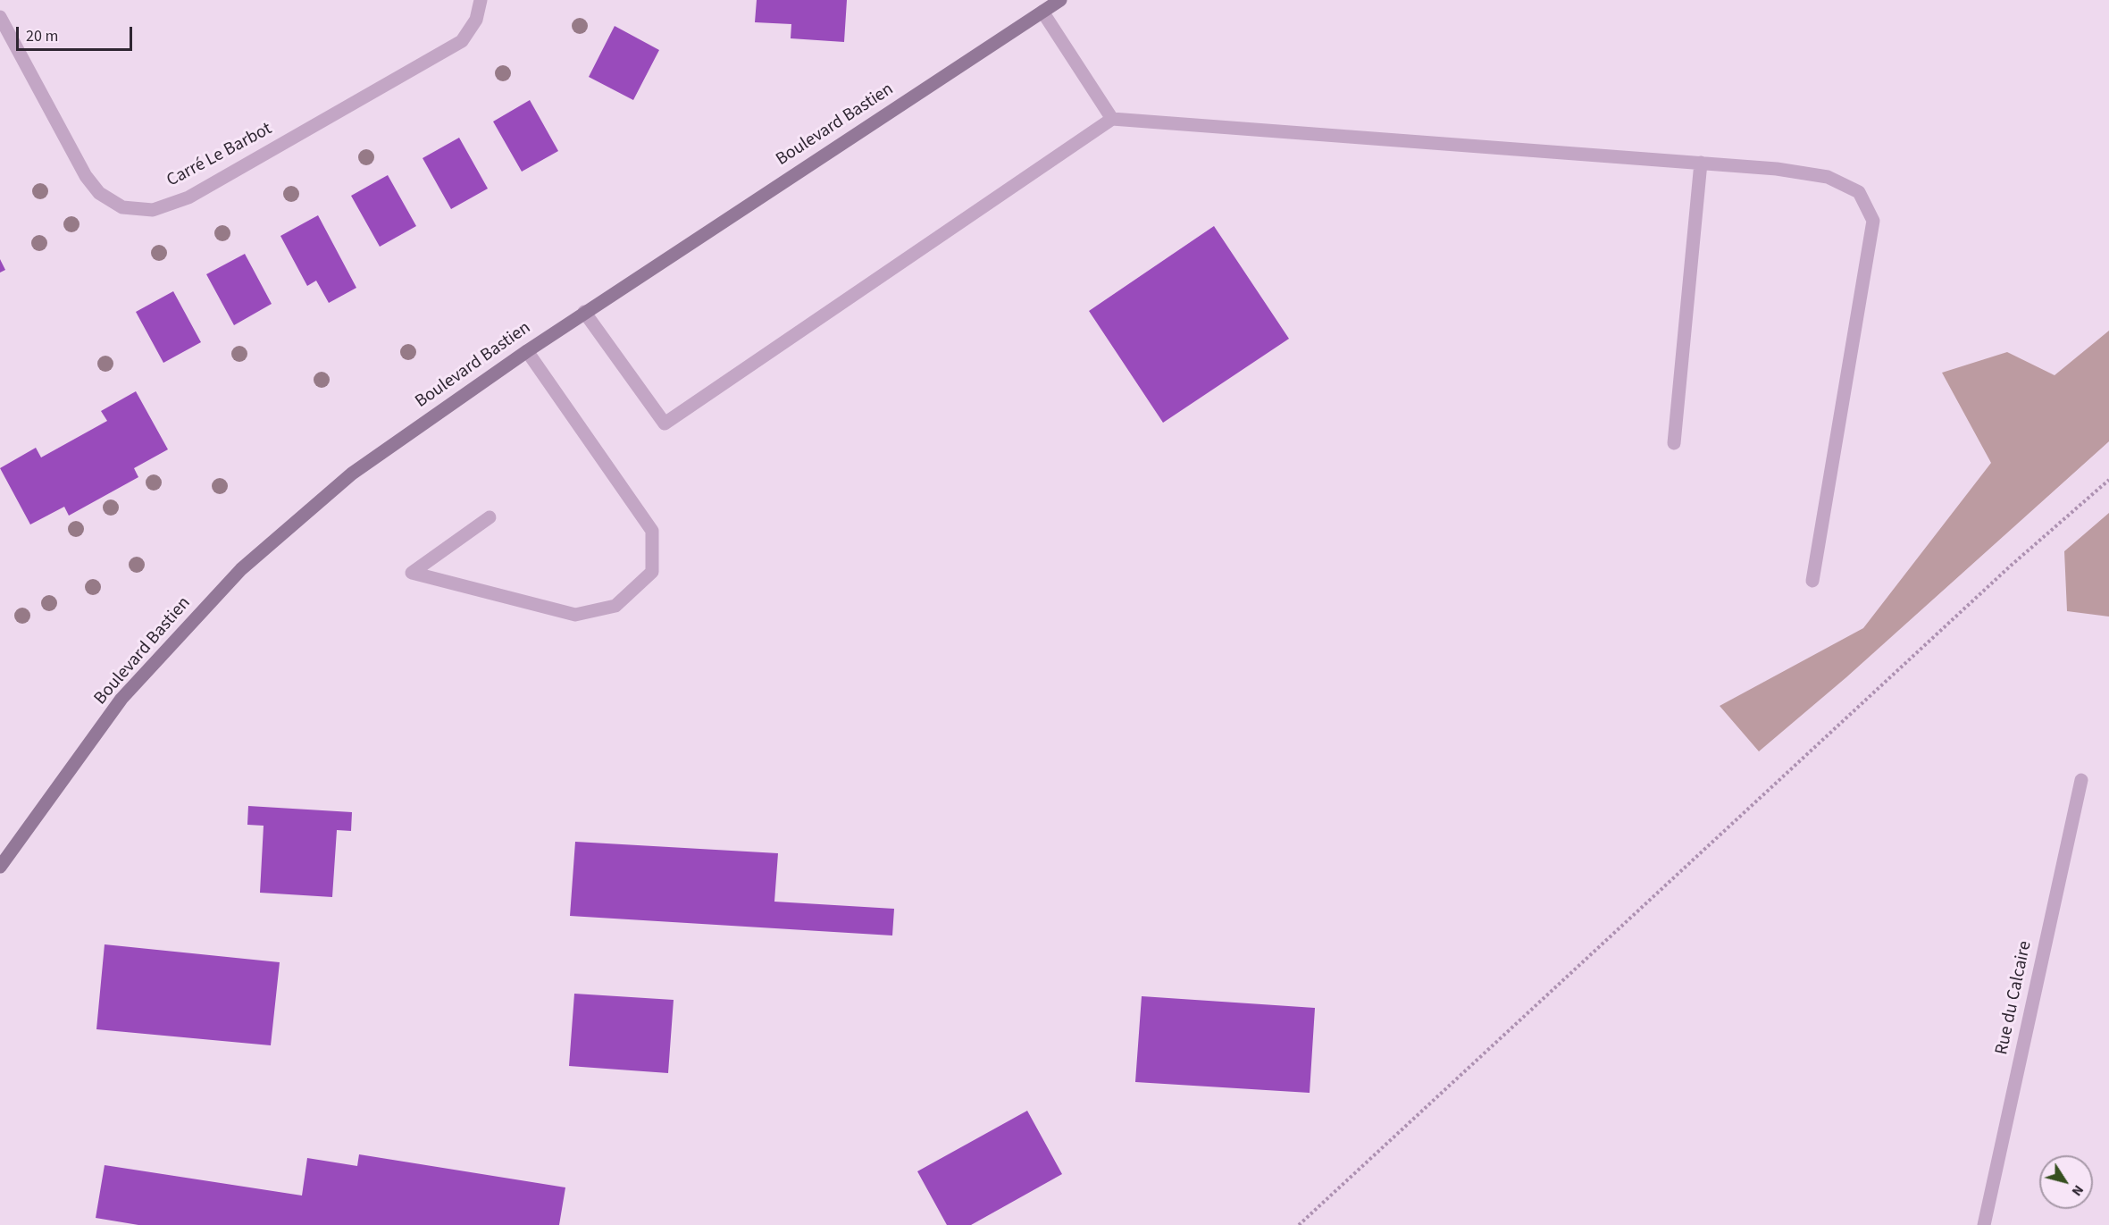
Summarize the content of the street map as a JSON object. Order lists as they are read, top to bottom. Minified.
{"streets":{"main road":["Boulevard Bastien"],"street":["Carré Le Barbot","Rue du Calcaire"]},"scale_bar":"20 m","north":"bottom right"}
